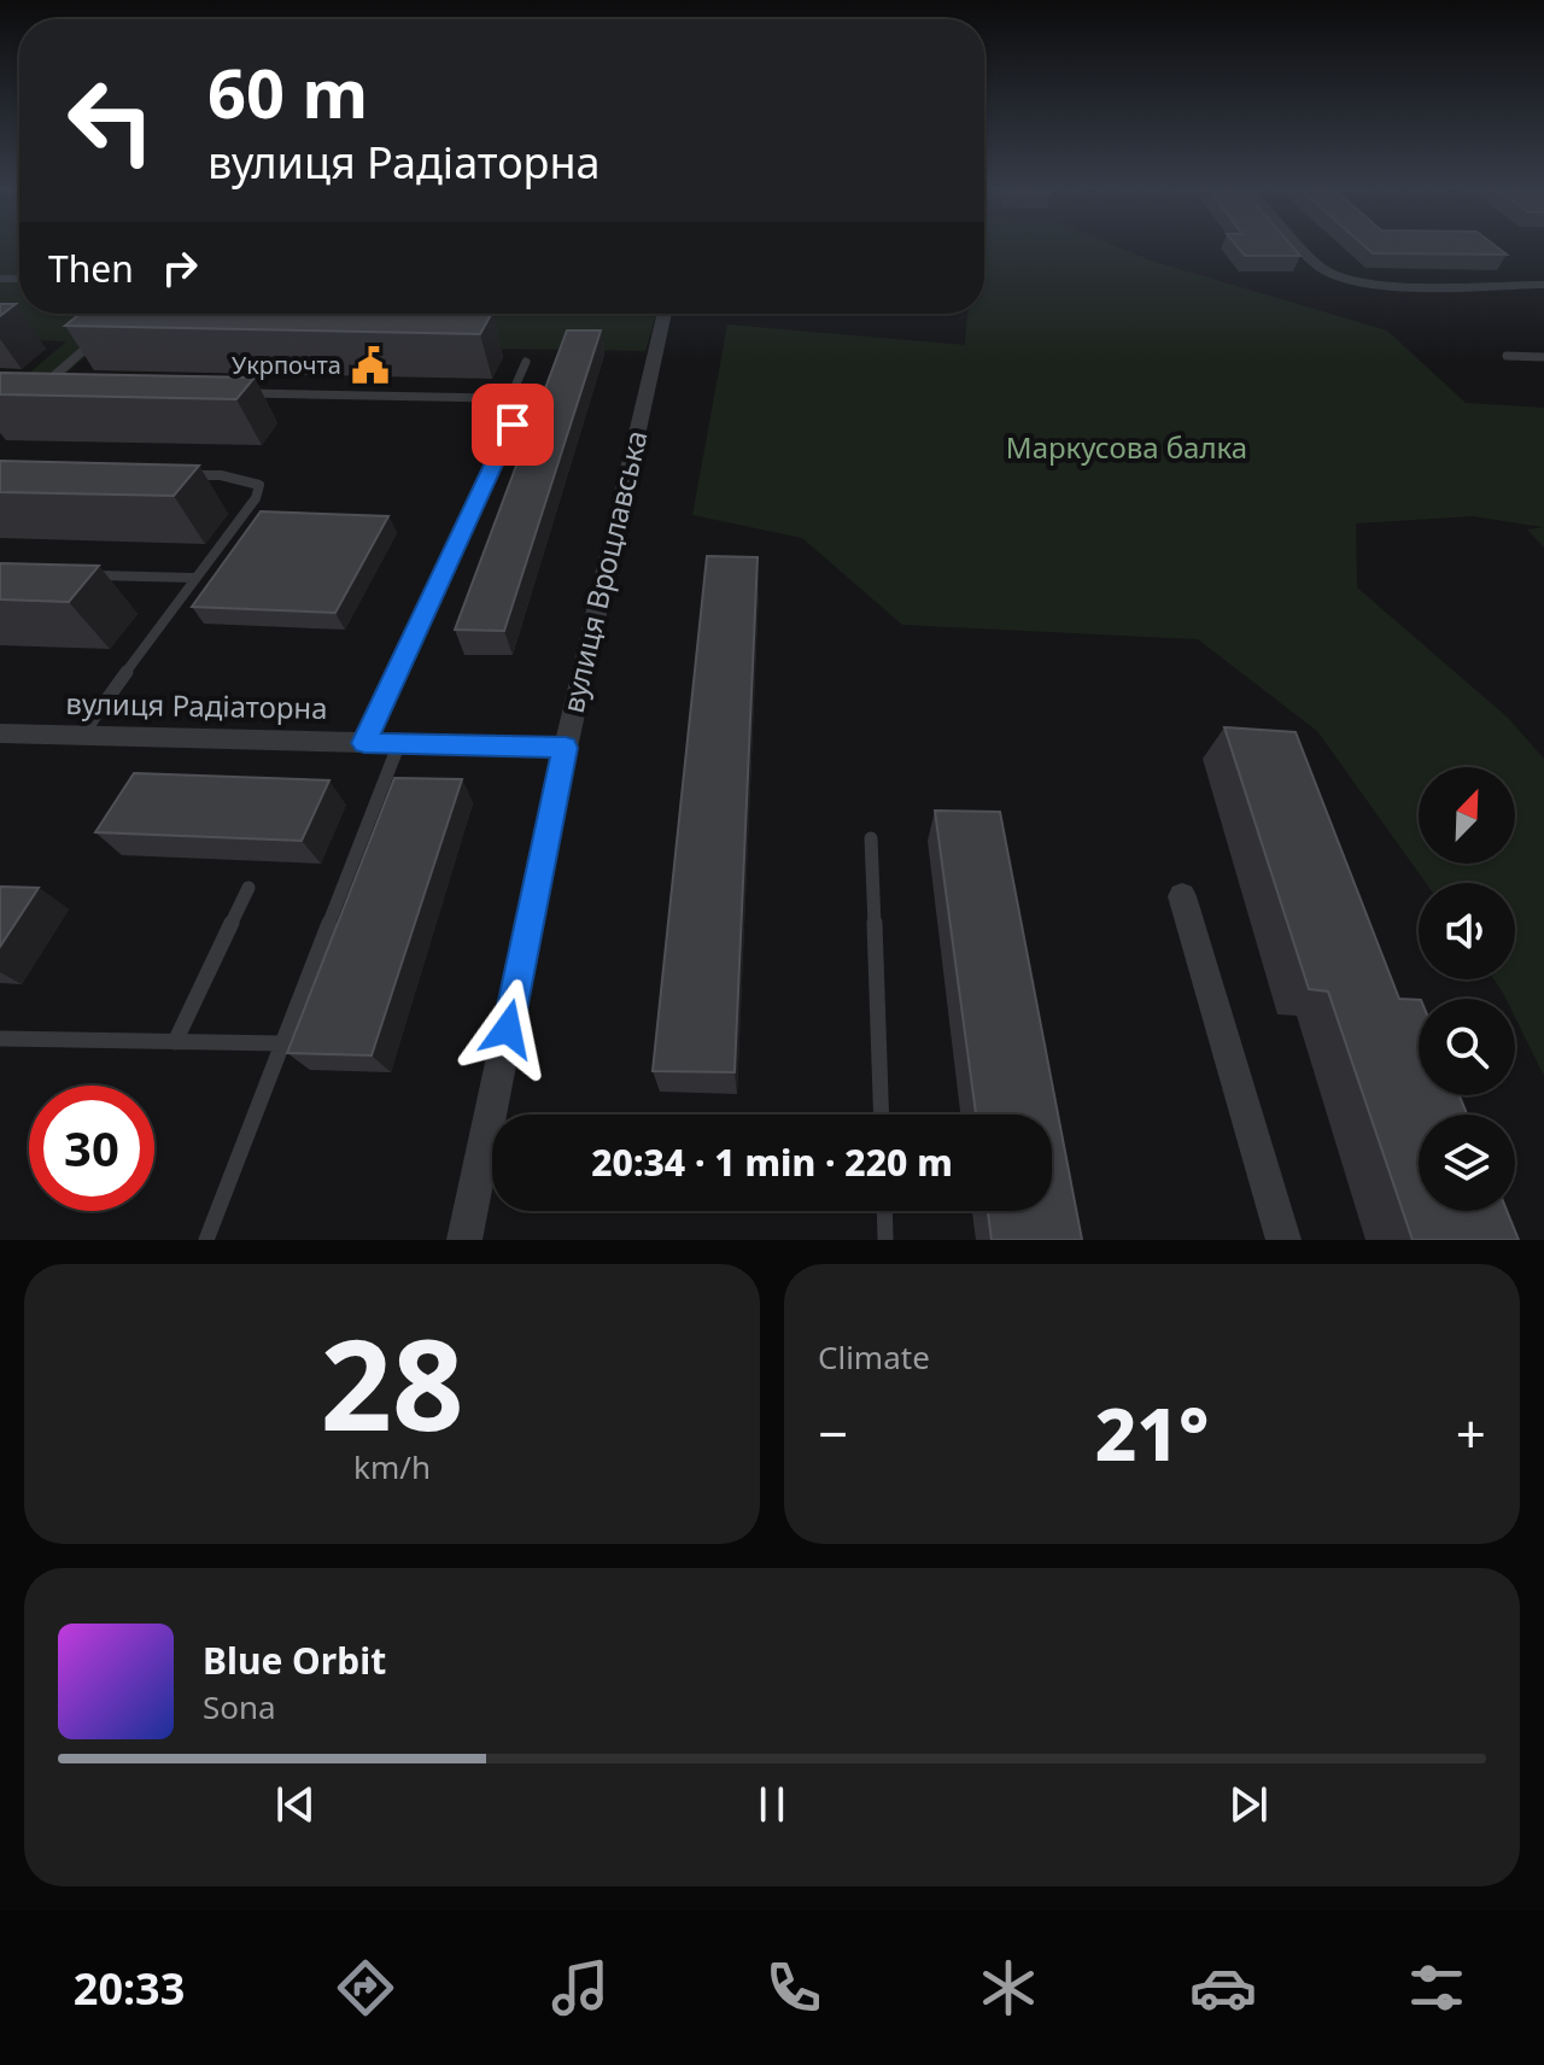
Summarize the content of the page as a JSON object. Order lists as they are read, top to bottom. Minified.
{"streets":{"street":["вулиця Вроцлавська","вулиця Радіаторна"]},"crossings":[["вулиця Вроцлавська","вулиця Радіаторна"]],"parks":["Маркусова балка"],"places":{"public building":["Укрпочта"]},"north":"top right","page":{"turn":["60 m","вулиця Радіаторна"],"then":"Then","limit":"30","trip":"20:34 · 1 min · 220 m","tile":[["28","km/h"],"Climate"],"heat":["−","21°","+"],"song":["Blue Orbit","Sona"],"tabs":"20:33"}}
